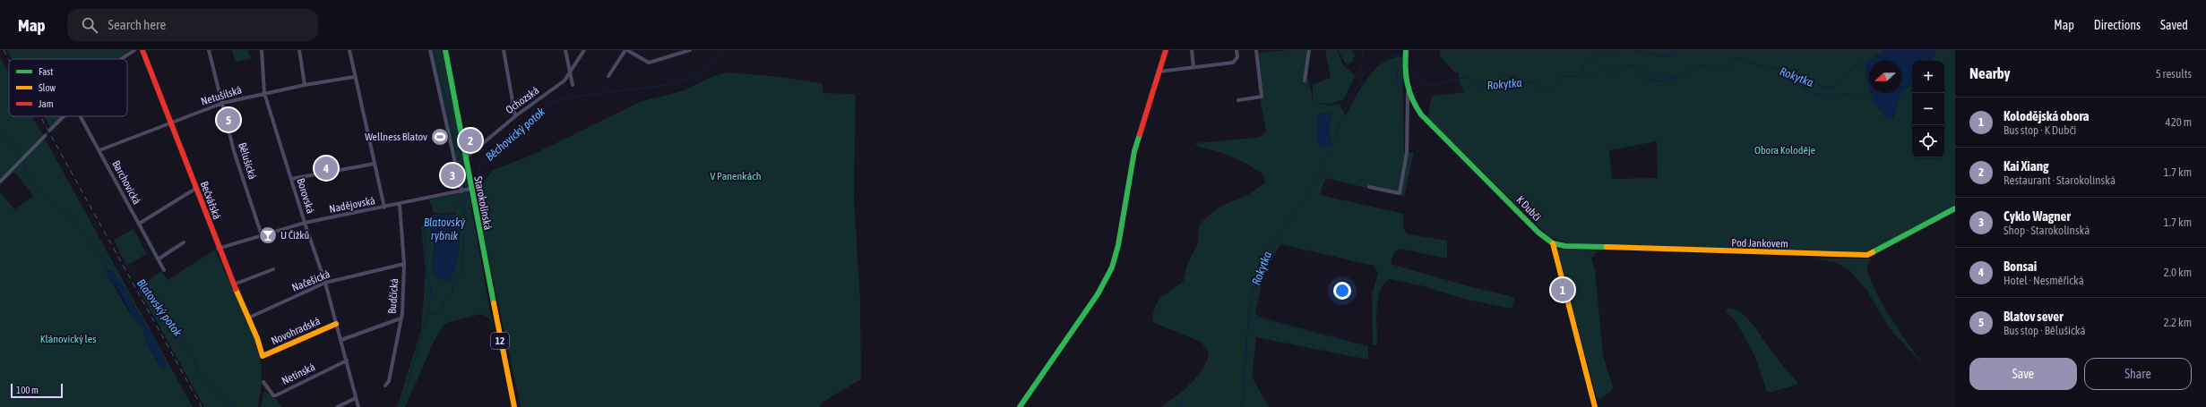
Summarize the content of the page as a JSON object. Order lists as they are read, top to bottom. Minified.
{"streets":{"street":["Netušilská","Ochozská","Bělušická","Barchovická","Borovská","Bečvářská","Starokolínská","Nadějovská","K Dubči","Pod Jankovem","Načešická","Budčická","Novohradská","12","Netínská"]},"crossings":[["Netušilská","Bělušická"],["Netušilská","Barchovická"],["Netušilská","Borovská"],["Netušilská","Bečvářská"],["Ochozská","Starokolínská"],["Bělušická","Nadějovská"],["Borovská","Nadějovská"],["Borovská","Načešická"],["Borovská","Novohradská"],["Borovská","Netínská"],["Bečvářská","Nadějovská"],["Bečvářská","Načešická"],["Bečvářská","Novohradská"],["Starokolínská","Nadějovská"],["Nadějovská","Budčická"],["K Dubči","Pod Jankovem"],["Načešická","Budčická"]],"water":["Rokytka","Běchovický potok","Blatovský rybník","Blatovský potok"],"parks":["Obora Koloděje","V Panenkách","Klánovický les"],"places":{"sports":["Wellness Blatov"],"bar":["U Čížků"]},"legend":["Fast","Slow","Jam"],"scale_bar":"100 m","north":"left","page":{"header":"Map","search":"Search here","nav":["Map","Directions","Saved"],"heading":["Nearby","5 results"],"map_buttons":["+","−"],"list":[{"mark":"1","name":"Kolodějská obora","note":"Bus stop · K Dubči","value":"420 m"},{"mark":"2","name":"Kai Xiang","note":"Restaurant · Starokolínská","value":"1.7 km"},{"mark":"3","name":"Cyklo Wagner","note":"Shop · Starokolínská","value":"1.7 km"},{"mark":"4","name":"Bonsai","note":"Hotel · Nesměřická","value":"2.0 km"},{"mark":"5","name":"Blatov sever","note":"Bus stop · Bělušická","value":"2.2 km"}],"pins":["5","2","4","3","1"],"buttons":["Save","Share"],"scale":"100 m"}}
